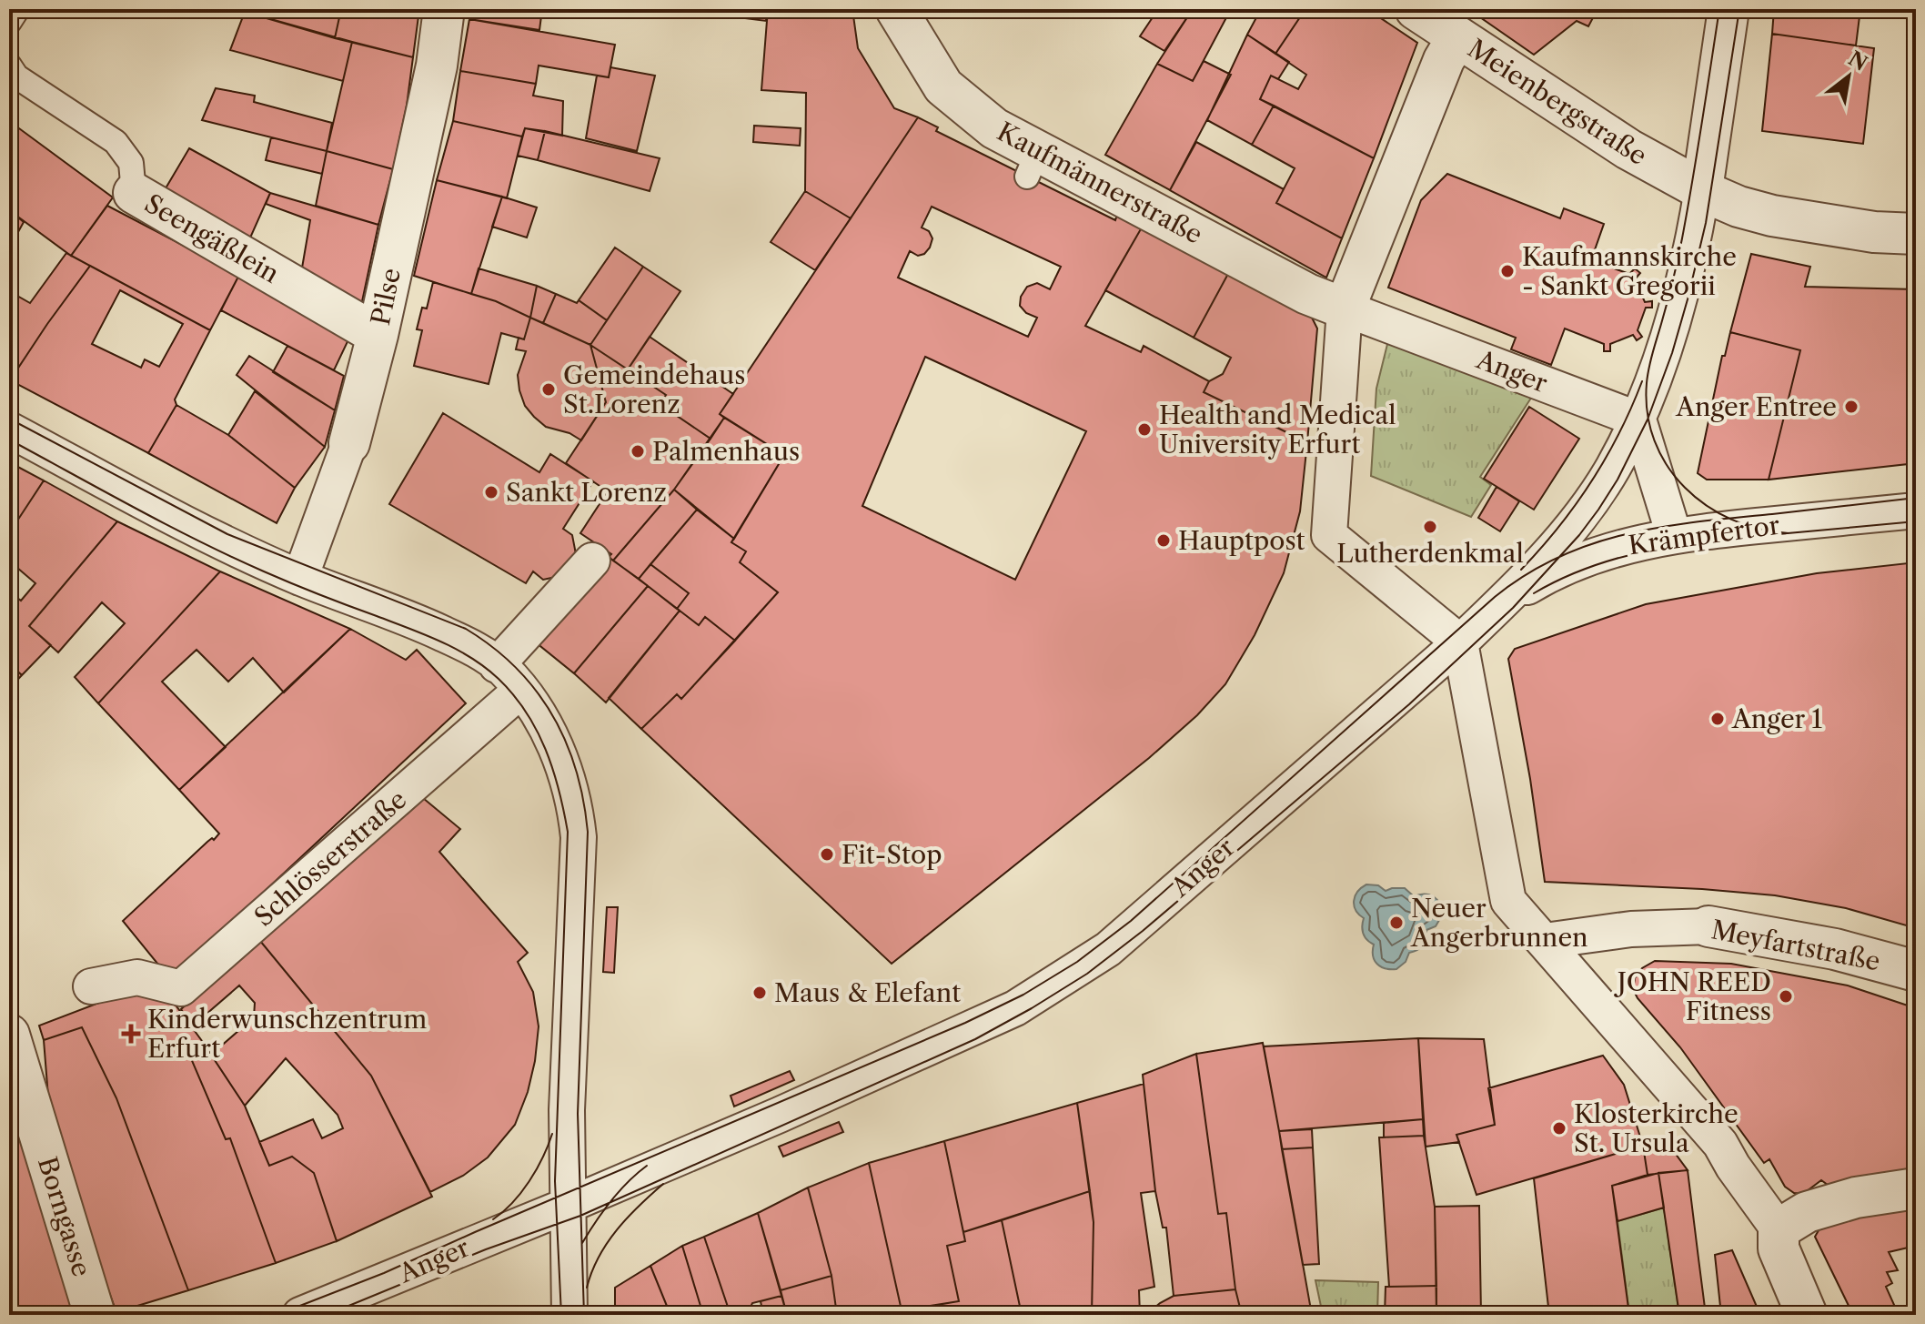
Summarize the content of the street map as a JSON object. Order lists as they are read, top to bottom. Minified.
{"streets":{"street":["Meienbergstraße","Kaufmännerstraße","Seengäßlein","Pilse","Anger","Krämpfertor","Schlösserstraße","Meyfartstraße","Borngasse"]},"crossings":[["Meienbergstraße","Anger"],["Kaufmännerstraße","Anger"],["Seengäßlein","Pilse"],["Anger","Krämpfertor"]],"places":{"other":["Kaufmannskirche - Sankt Gregorii","Gemeindehaus St.Lorenz","Anger Entree","Health and Medical University Erfurt","Palmenhaus","Sankt Lorenz","Lutherdenkmal","Hauptpost","Anger 1","Fit-Stop","Neuer Angerbrunnen","Maus & Elefant","JOHN REED Fitness","Klosterkirche St. Ursula"],"health":["Kinderwunschzentrum Erfurt"]},"north":"top right"}
